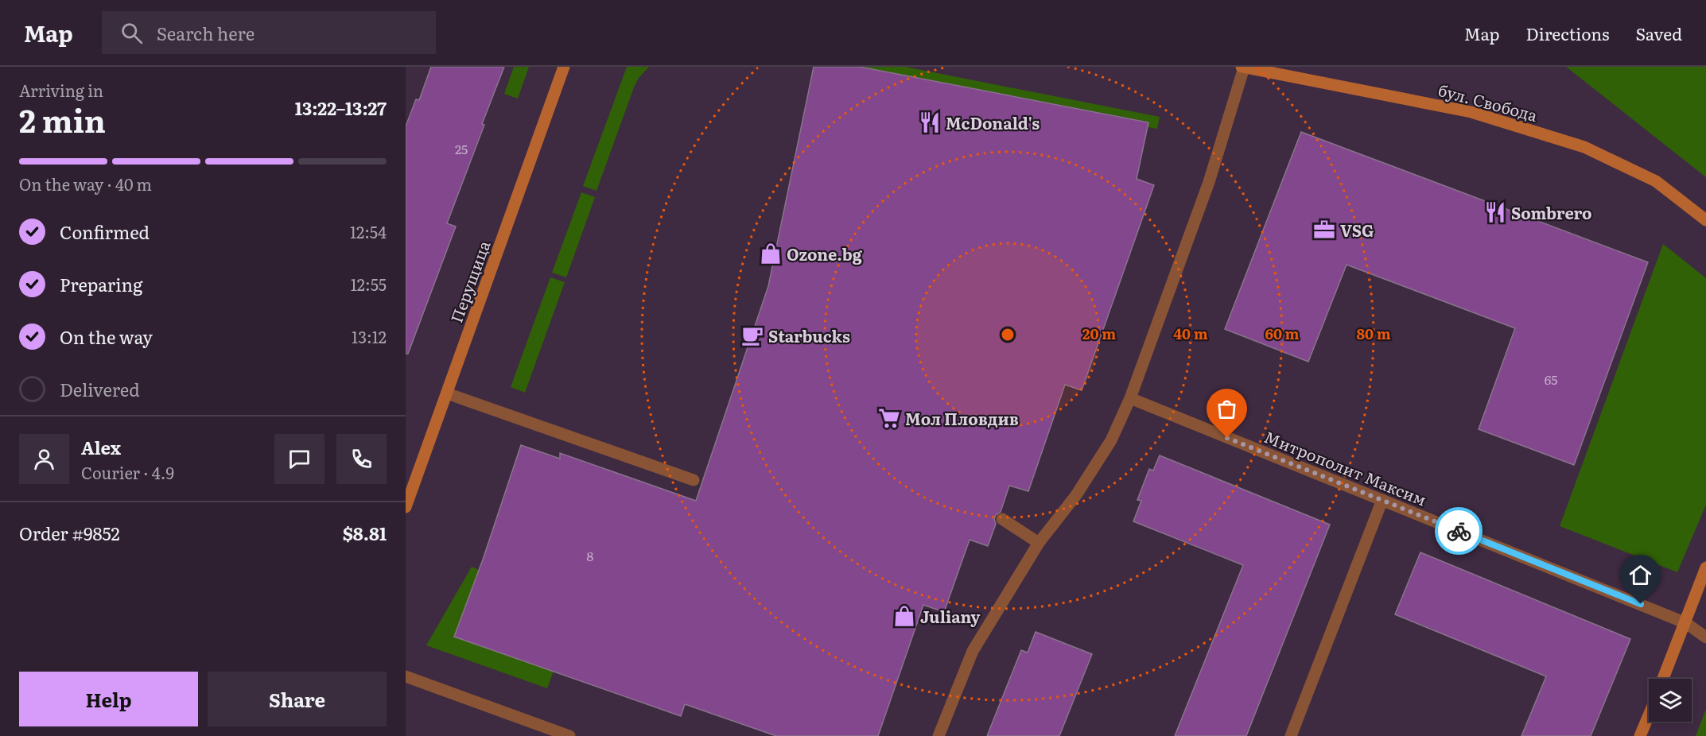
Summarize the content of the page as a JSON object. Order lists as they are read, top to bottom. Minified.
{"streets":{"street":["бул. Свобода","Перущица","Митрополит Максим"]},"places":{"restaurant":["McDonald's","Sombrero"],"office":["VSG"],"shop":["Ozone.bg","Juliany"],"cafe":["Starbucks"],"supermarket":["Мол Пловдив"]},"house_numbers":["25","65","8"],"page":{"header":"Map","search":"Search here","nav":["Map","Directions","Saved"],"heading":["2 min","Arriving in","13:22–13:27"],"panel":["Alex","Courier · 4.9","Order #9852","$8.81"],"bar":"On the way · 40 m","list":[["Confirmed","12:54"],["Preparing","12:55"],["On the way","13:12"],"Delivered"],"buttons":["Help","Share"]},"rings":["20 m","40 m","60 m","80 m"]}
